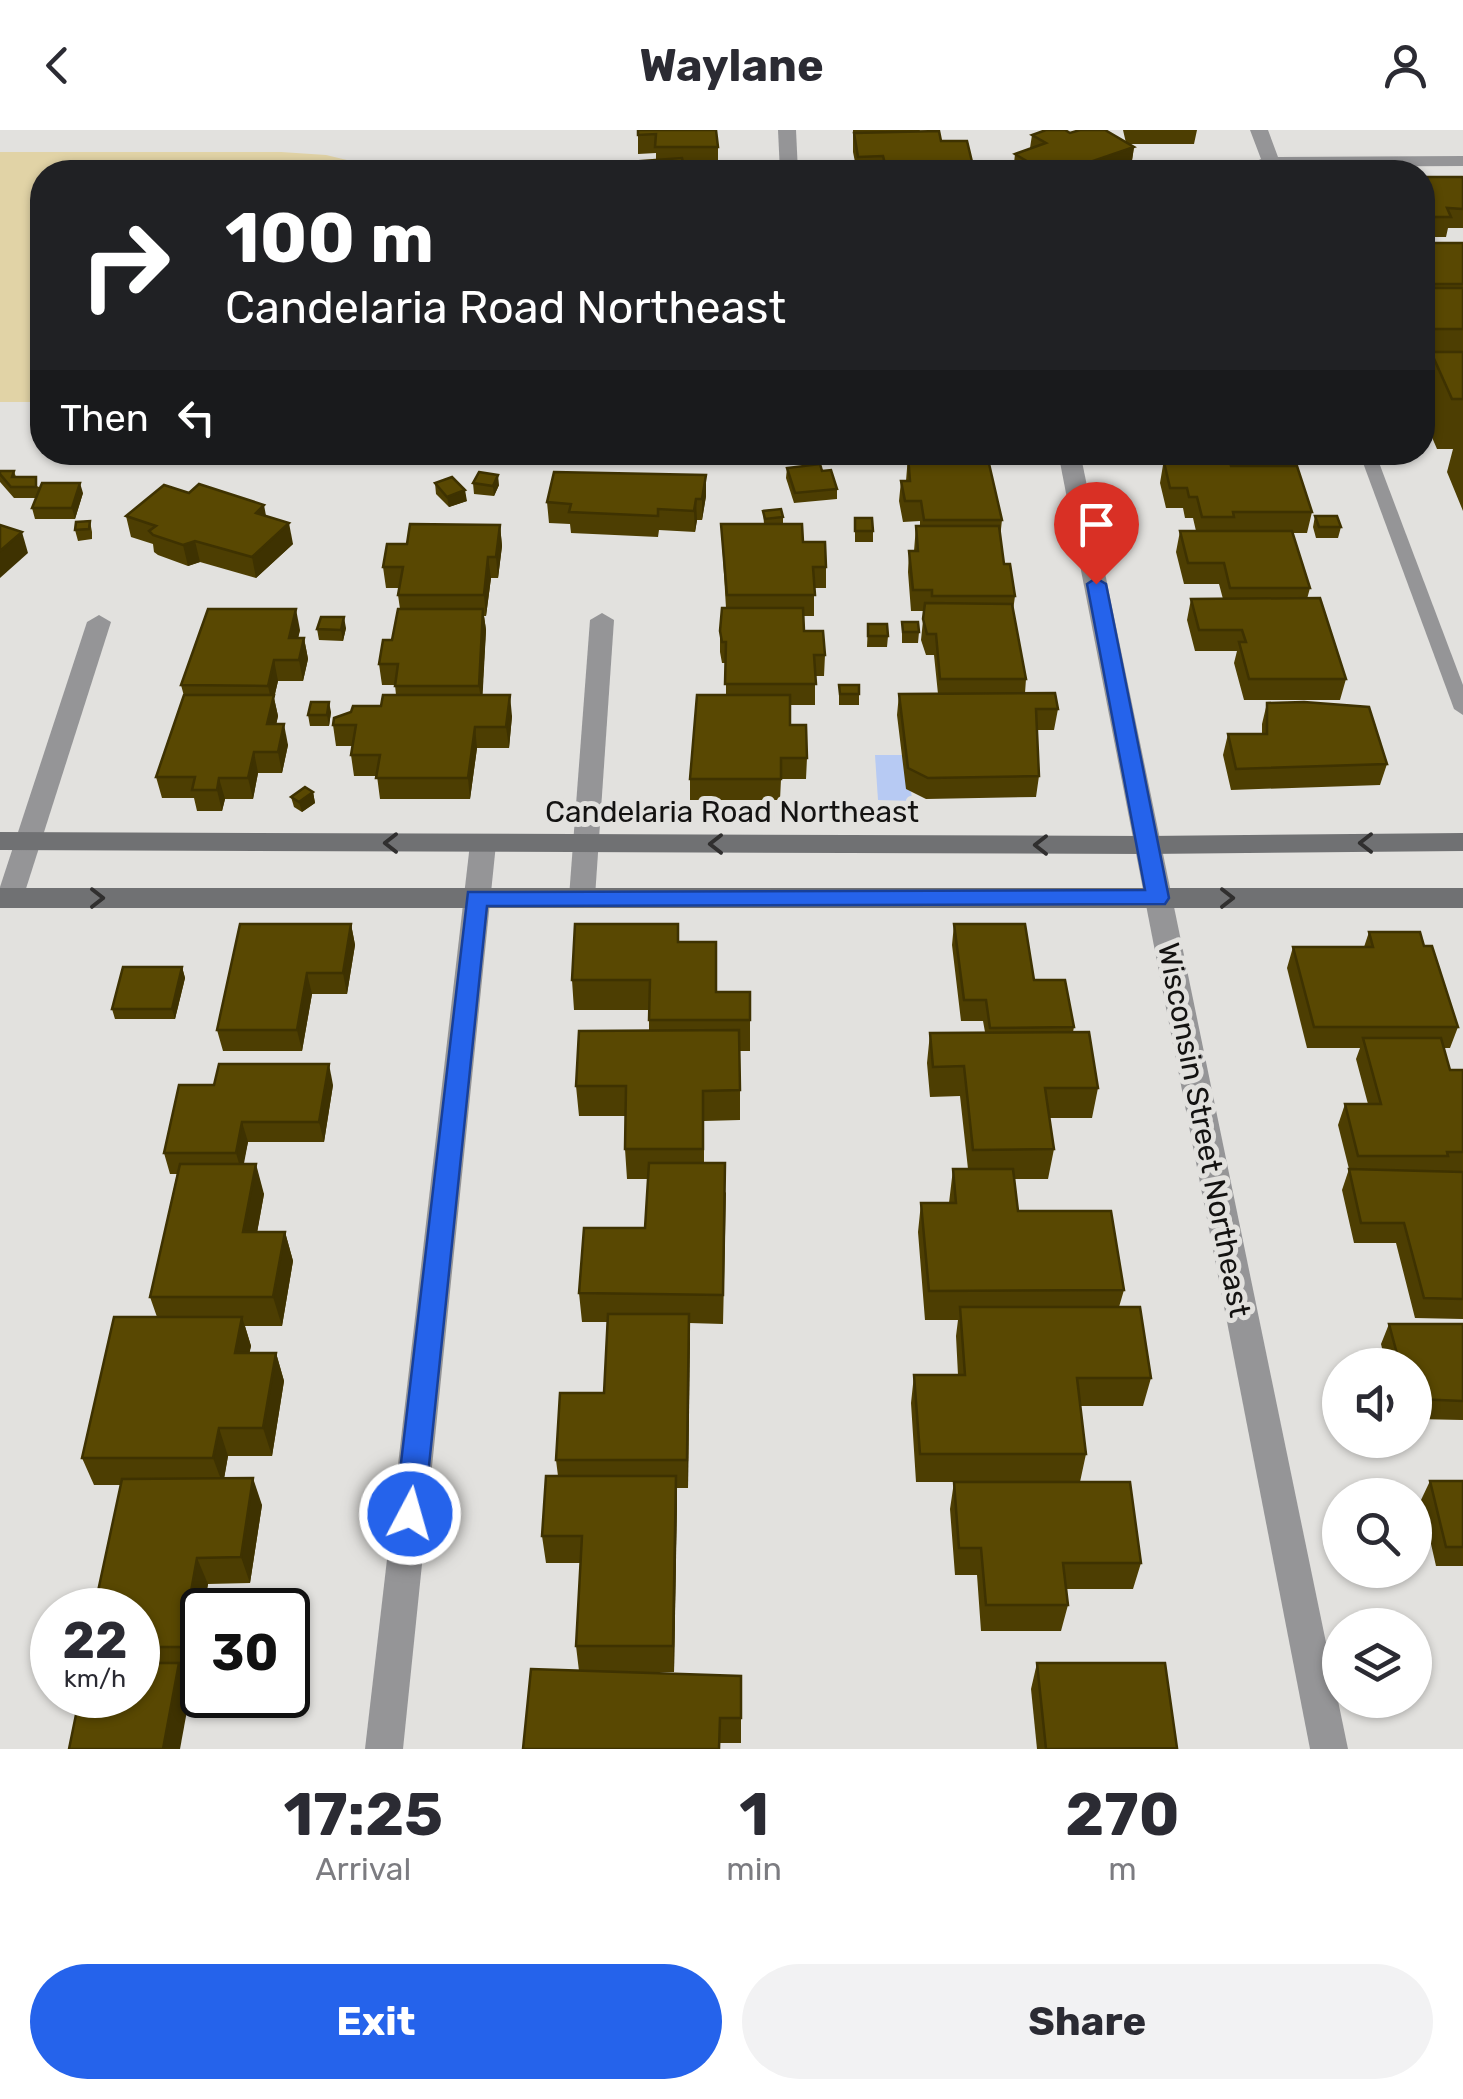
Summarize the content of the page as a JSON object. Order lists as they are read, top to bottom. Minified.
{"streets":{"main road":["Candelaria Road Northeast"],"street":["Wisconsin Street Northeast"]},"crossings":[["Candelaria Road Northeast","Wisconsin Street Northeast"]],"page":{"header":"Waylane","turn":["100 m","Candelaria Road Northeast"],"then":"Then","speed":"22 km/h","limit":"30","eta":["17:25","Arrival","1","min","270","m"],"buttons":["Exit","Share"]}}
